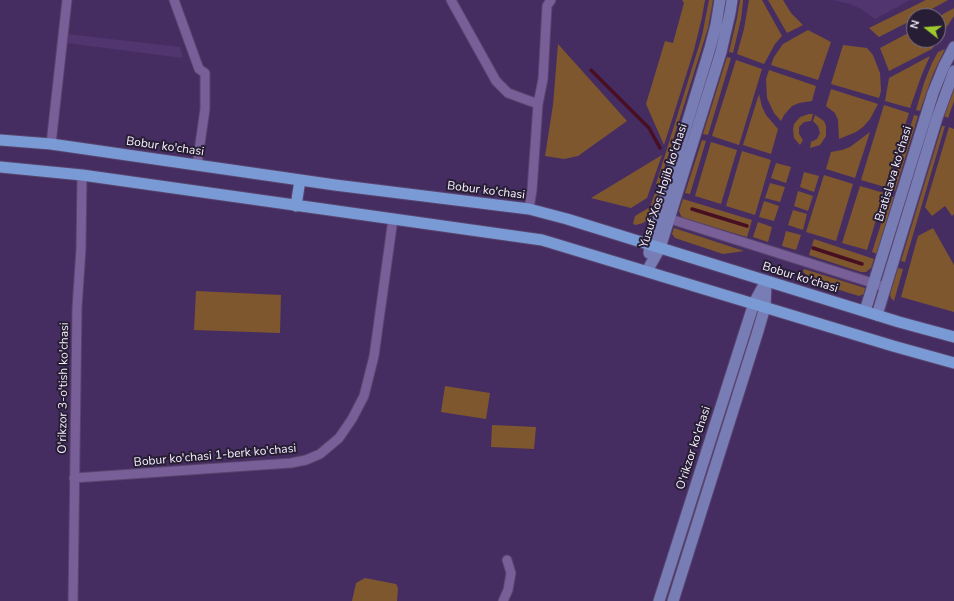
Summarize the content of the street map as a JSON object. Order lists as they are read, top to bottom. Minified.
{"streets":{"main road":["Bobur ko'chasi","Bratislava ko'chasi","Yusuf Xos Hojib ko'chasi","O'rikzor ko'chasi"],"street":["O'rikzor 3-o'tish ko'chasi","Bobur ko'chasi 1-berk ko'chasi"]},"crossings":[["Bobur ko'chasi","Bratislava ko'chasi"],["Bobur ko'chasi","Yusuf Xos Hojib ko'chasi"],["Bobur ko'chasi","O'rikzor ko'chasi"],["O'rikzor 3-o'tish ko'chasi","Bobur ko'chasi 1-berk ko'chasi"]],"north":"left"}
